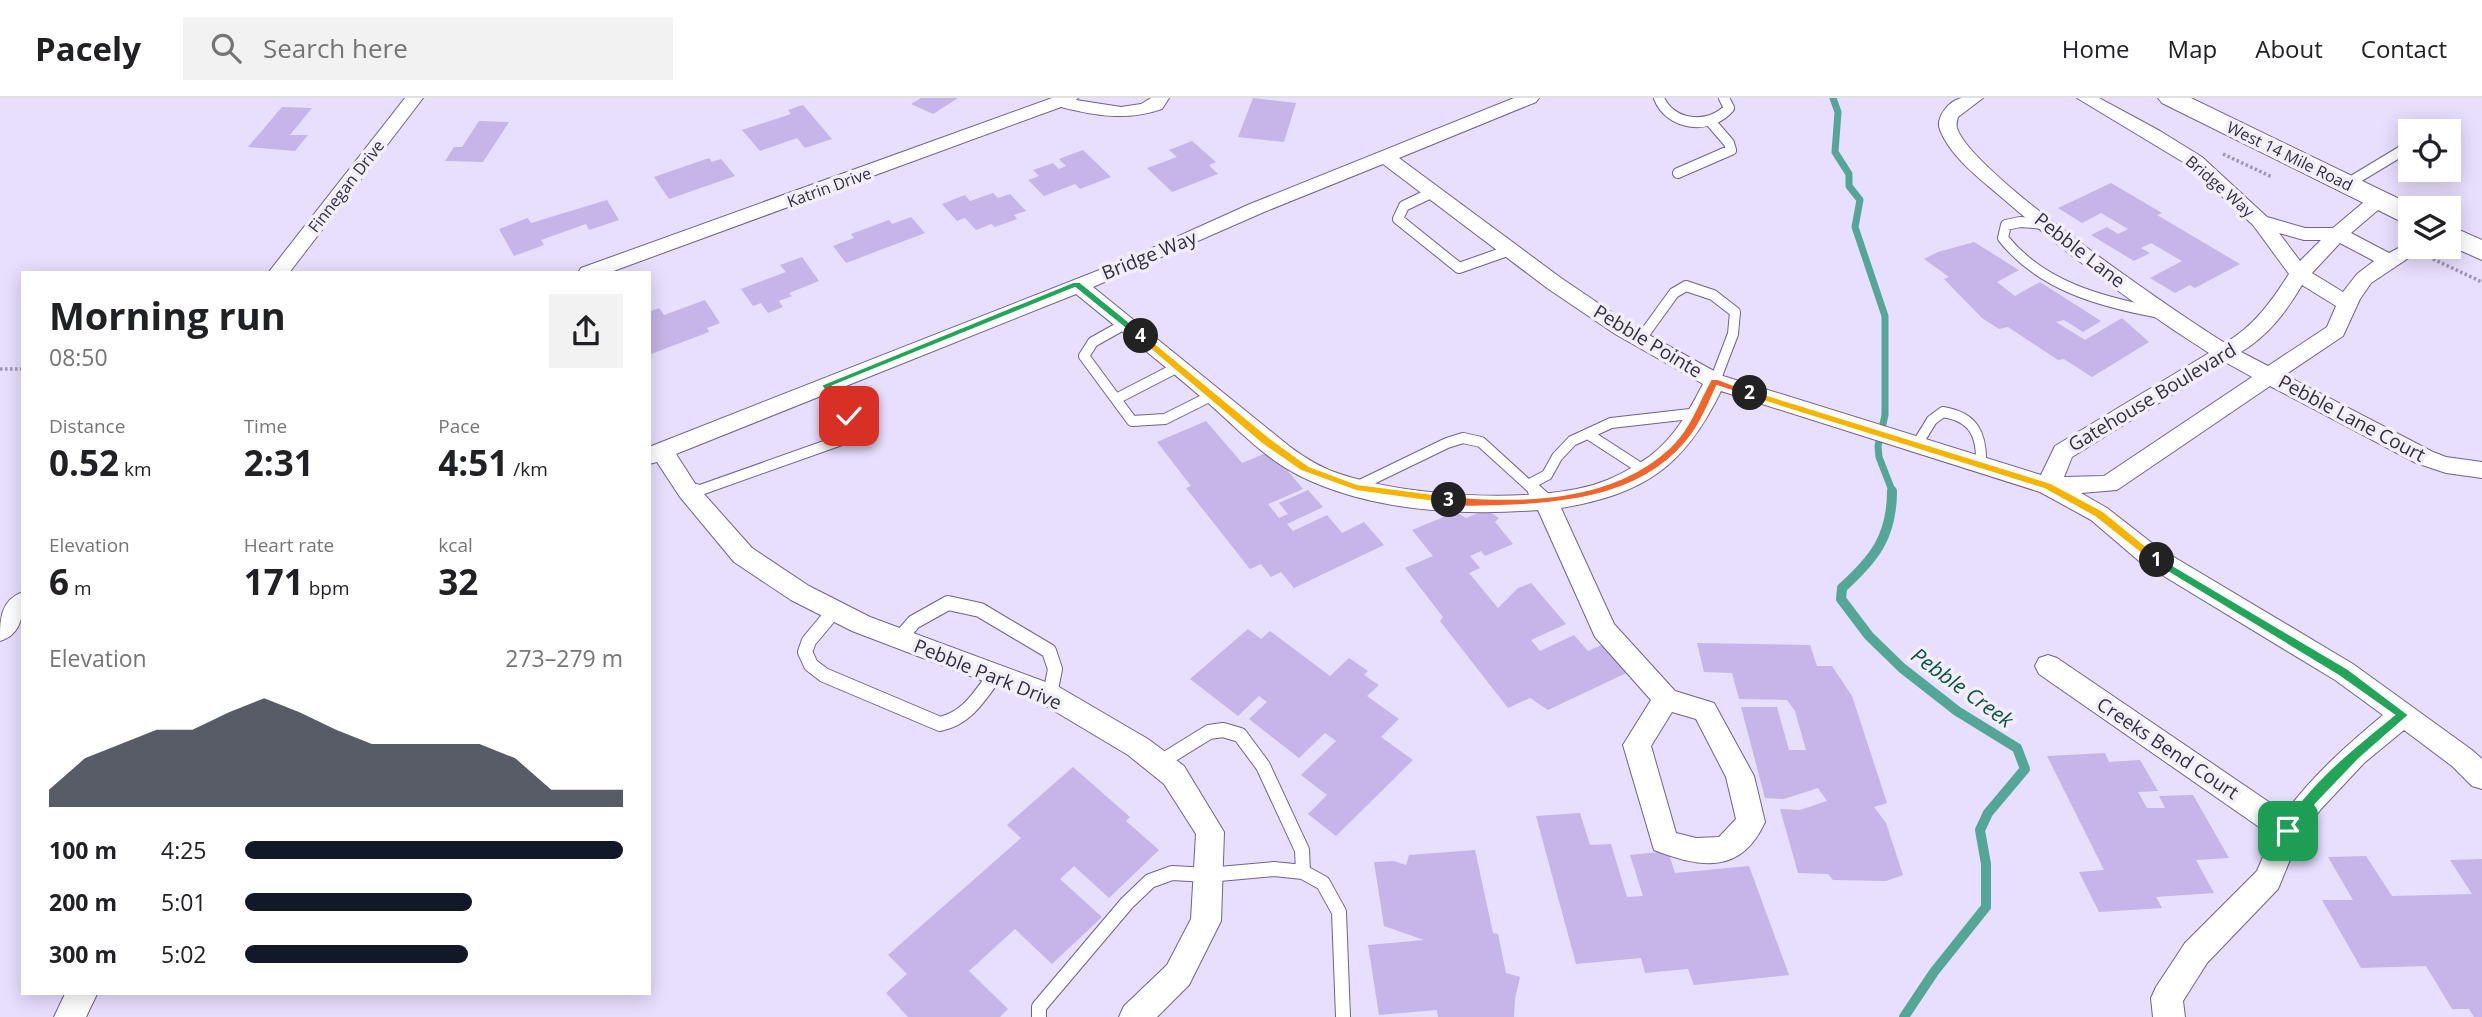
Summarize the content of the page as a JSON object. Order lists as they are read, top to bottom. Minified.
{"streets":{"street":["West 14 Mile Road","Finnegan Drive","Bridge Way","Katrin Drive","Pebble Lane","Pebble Pointe","Gatehouse Boulevard","Pebble Lane Court","Pebble Park Drive","Creeks Bend Court"]},"crossings":[["West 14 Mile Road","Gatehouse Boulevard"],["Bridge Way","Pebble Pointe"],["Bridge Way","Gatehouse Boulevard"],["Bridge Way","Pebble Park Drive"],["Pebble Lane","Gatehouse Boulevard"],["Pebble Lane","Pebble Lane Court"],["Pebble Pointe","Gatehouse Boulevard"],["Gatehouse Boulevard","Pebble Lane Court"]],"water":["Pebble Creek"],"page":{"header":"Pacely","search":"Search here","nav":["Home","Map","About","Contact"],"heading":["Morning run","08:50"],"pins":["4","2","3","1"],"stats":[["Distance","0.52 km"],["Time","2:31"],["Pace","4:51 /km"],["Elevation","6 m"],["Heart rate","171 bpm"],["kcal","32"]],"chart":["Elevation","273–279 m"],"list":[{"name":"100 m","note":"4:25"},{"name":"200 m","note":"5:01"},{"name":"300 m","note":"5:02"}]}}
